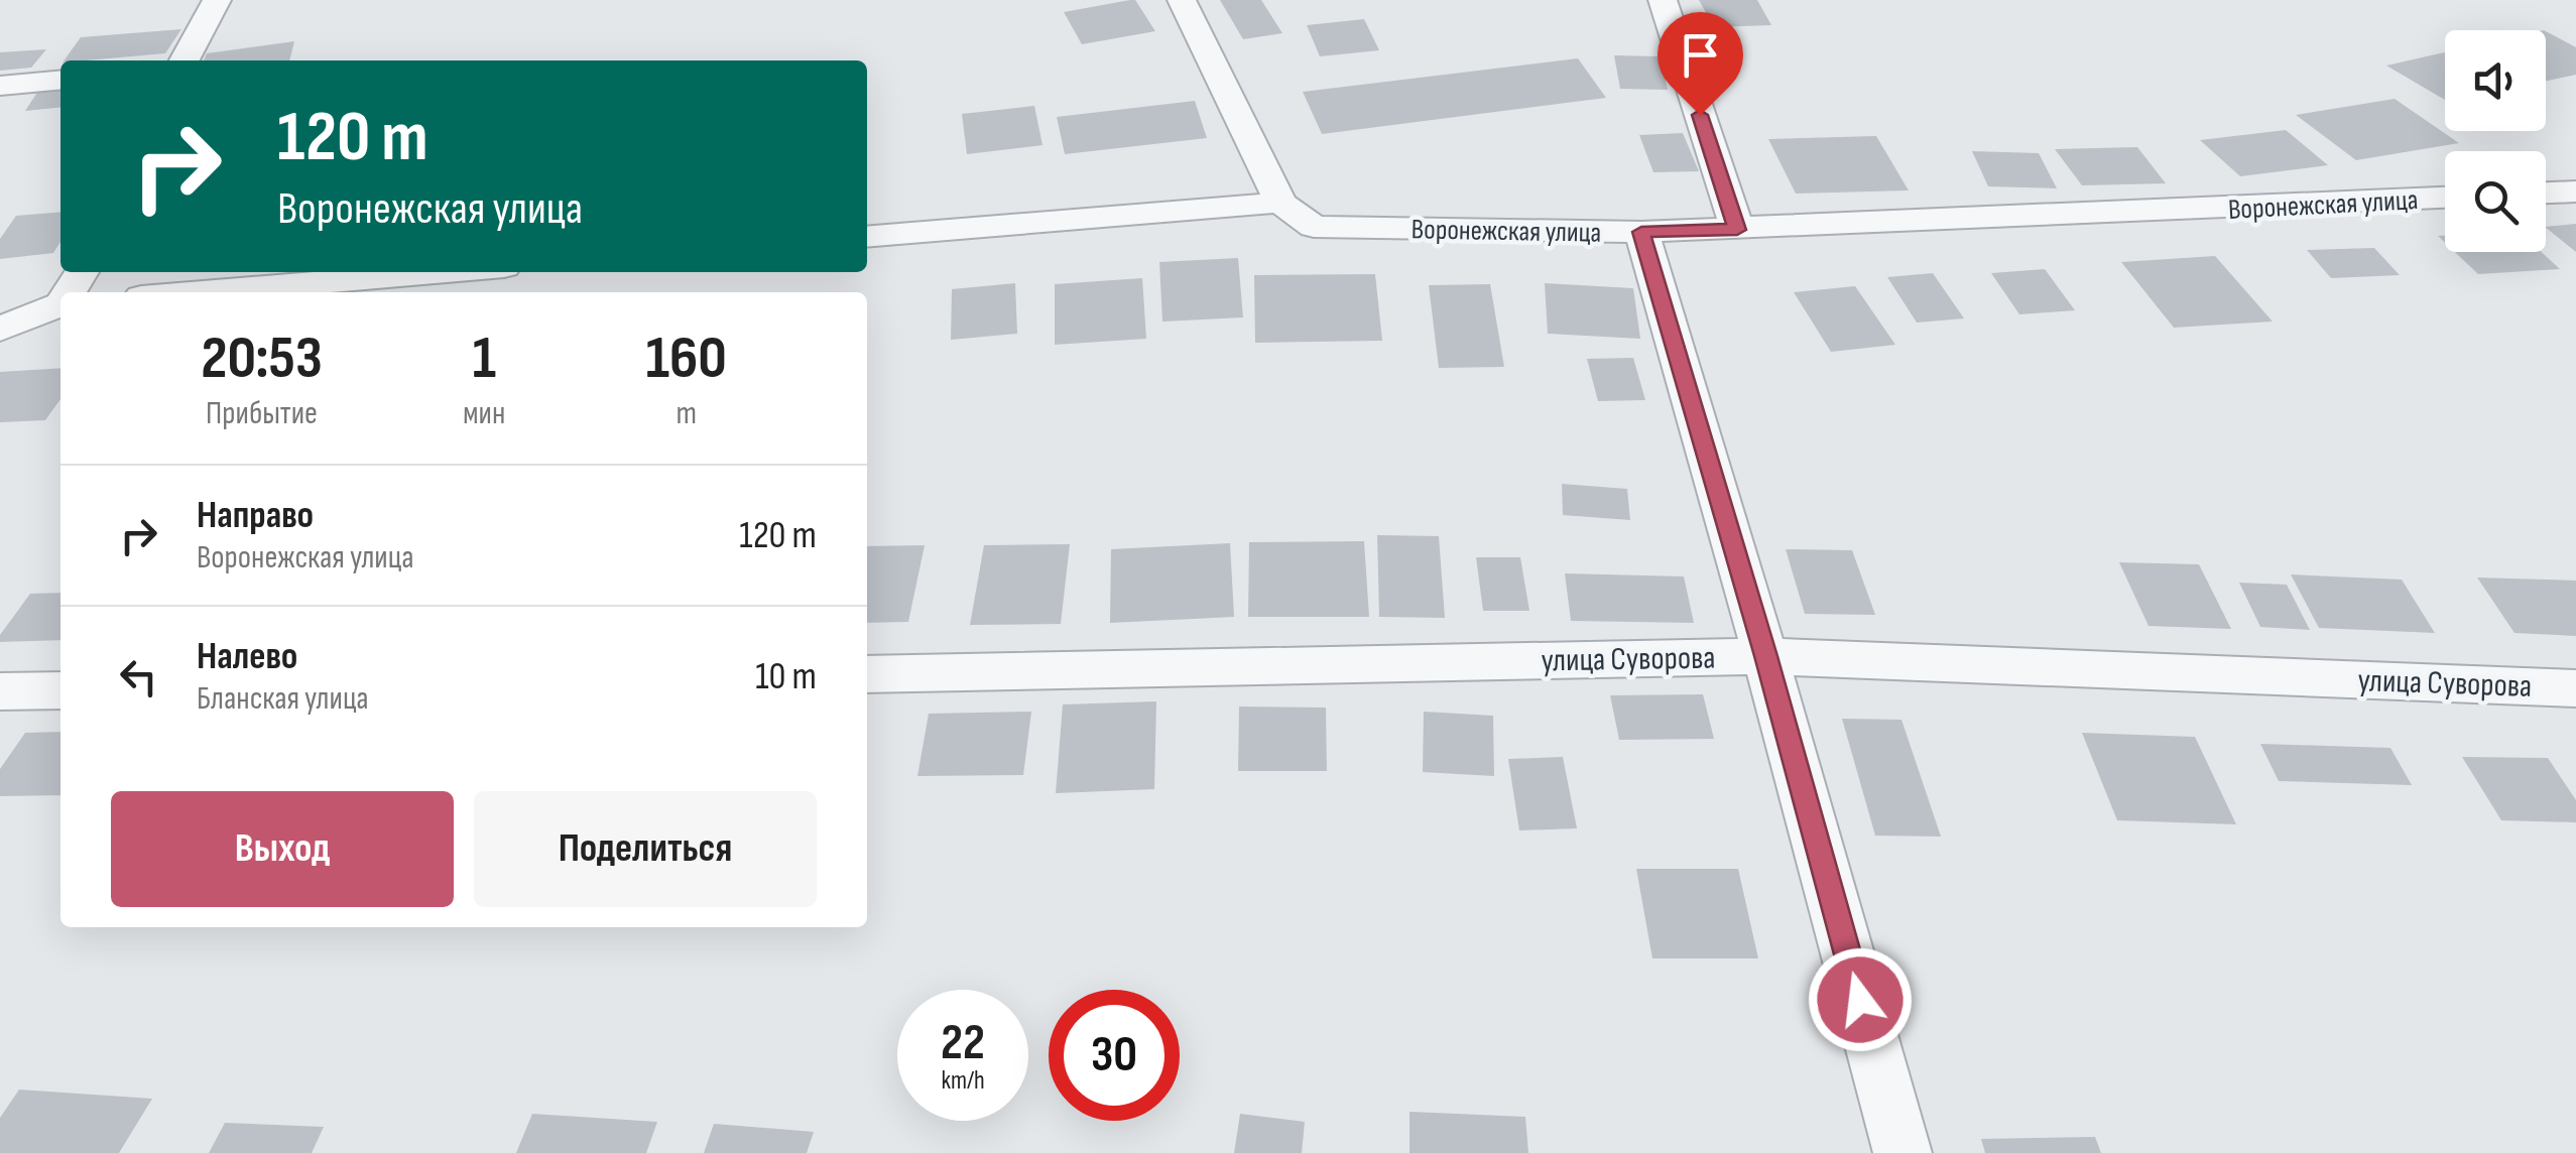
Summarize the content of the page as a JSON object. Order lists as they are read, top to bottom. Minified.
{"streets":{"street":["Воронежская улица","улица Суворова"]},"page":{"turn":["120 m","Воронежская улица"],"eta":["20:53","Прибытие","1","мин","160","m"],"list":[{"name":"Направо","note":"Воронежская улица","value":"120 m"},{"name":"Налево","note":"Бланская улица","value":"10 m"}],"buttons":["Выход","Поделиться"],"speed":"22 km/h","limit":"30"}}
